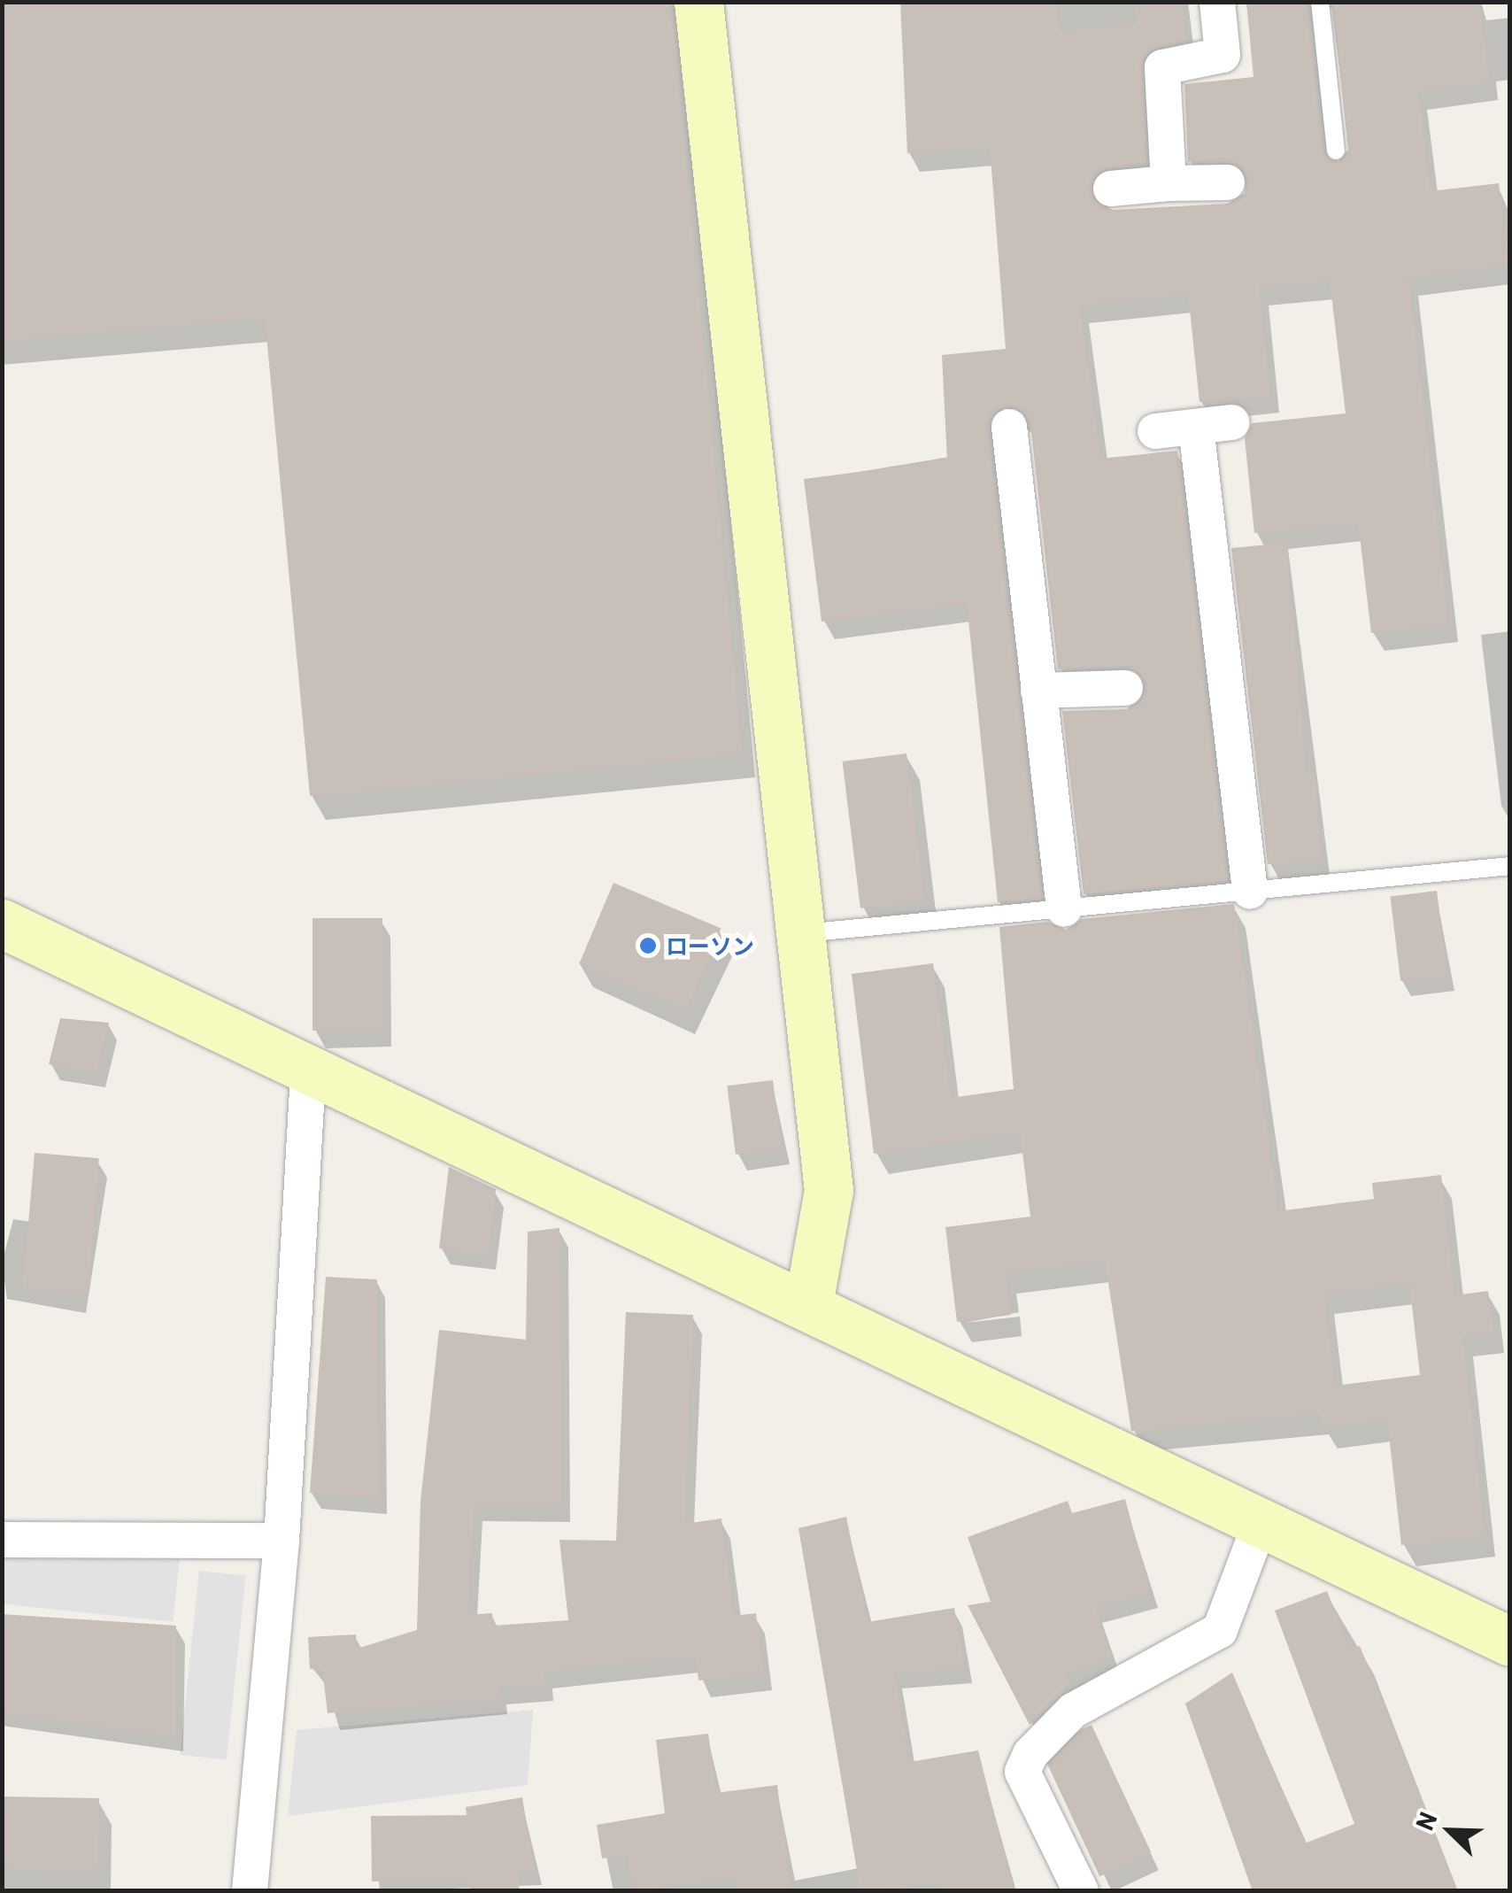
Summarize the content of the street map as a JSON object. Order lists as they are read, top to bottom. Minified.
{"places":["ローソン"],"north":"top left"}
